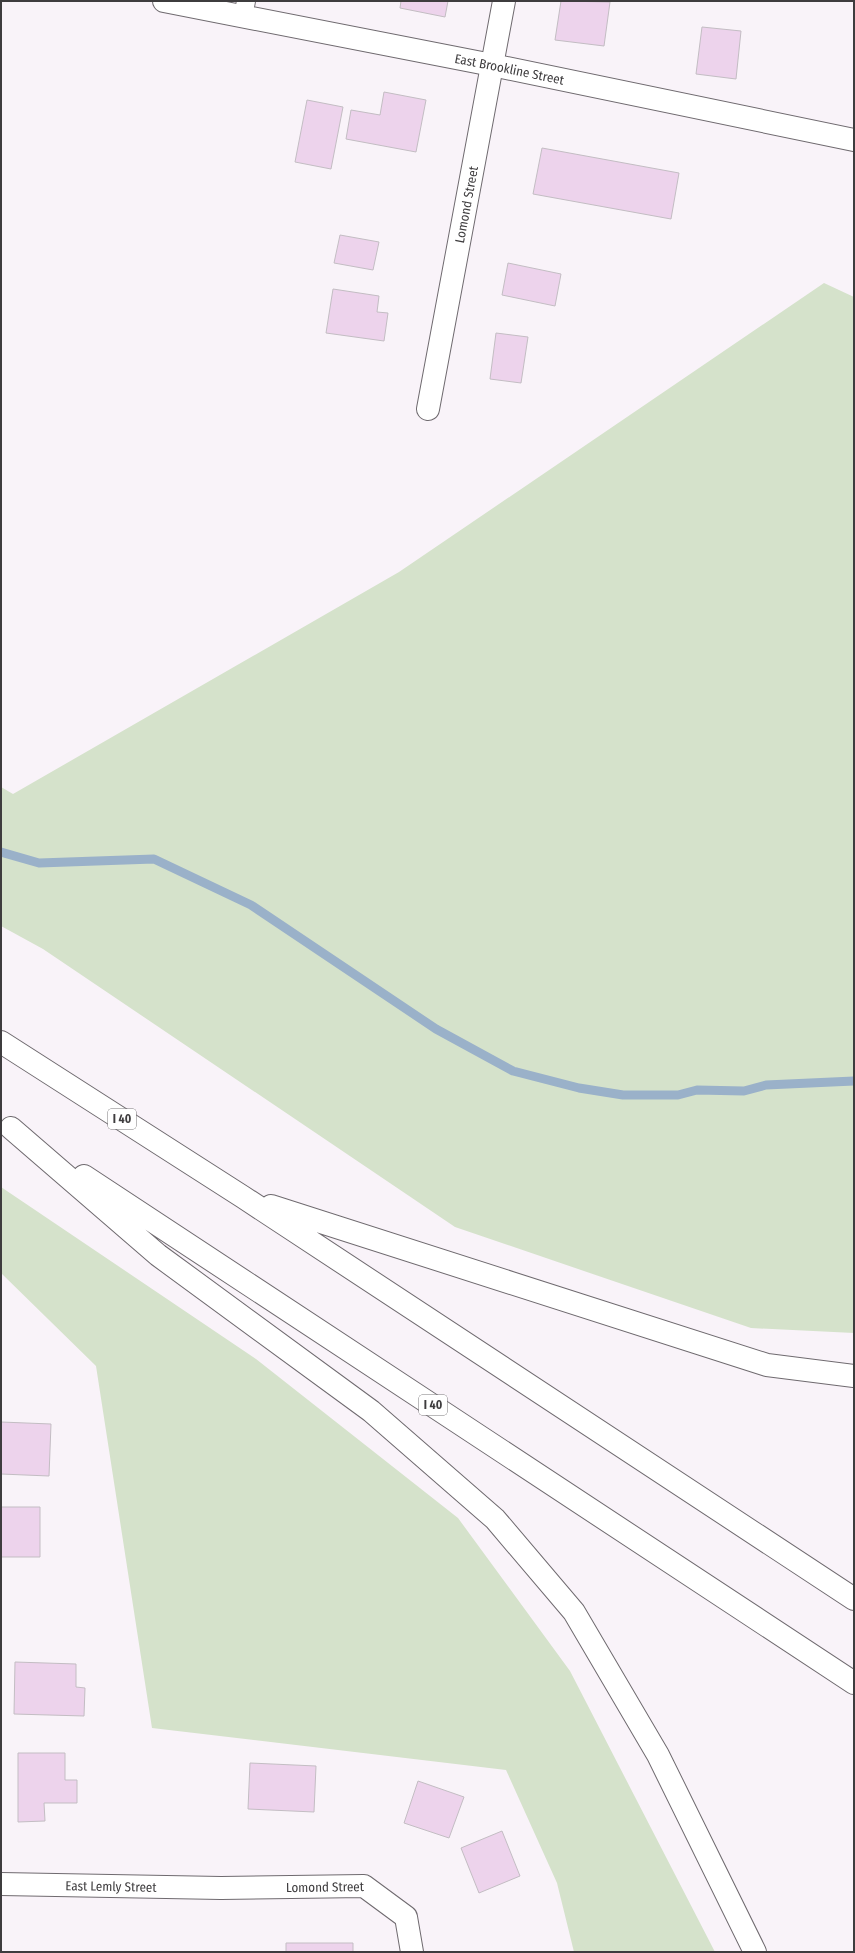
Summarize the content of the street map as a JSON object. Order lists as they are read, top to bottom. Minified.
{"streets":{"main road":["East Brookline Street","Lomond Street","I 40","East Lemly Street"]},"crossings":[["East Brookline Street","Lomond Street"],["Lomond Street","East Lemly Street"]]}
